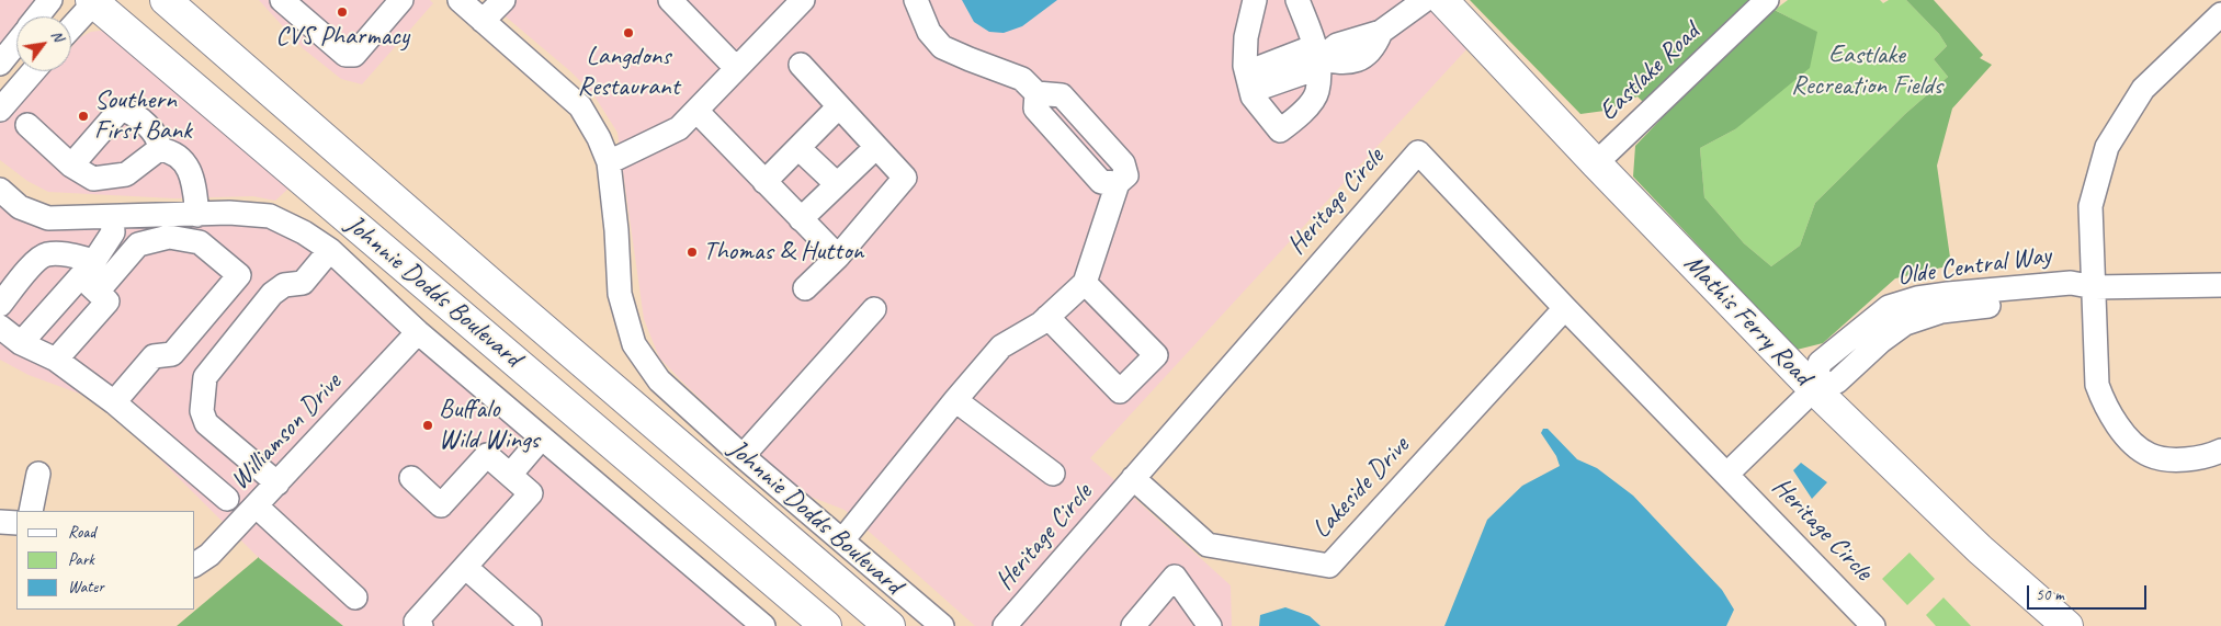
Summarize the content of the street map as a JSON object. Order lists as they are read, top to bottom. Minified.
{"streets":{"main road":["Johnnie Dodds Boulevard","Mathis Ferry Road"],"street":["Eastlake Road","Heritage Circle","Olde Central Way","Williamson Drive","Lakeside Drive"]},"crossings":[["Eastlake Road","Mathis Ferry Road"],["Heritage Circle","Lakeside Drive"],["Olde Central Way","Mathis Ferry Road"],["Johnnie Dodds Boulevard","Williamson Drive"]],"parks":["Eastlake Recreation Fields"],"places":["CVS Pharmacy","Langdons Restaurant","Southern First Bank","Thomas & Hutton","Buffalo Wild Wings"],"legend":["Road","Park","Water"],"scale_bar":"50 m","north":"top right"}
